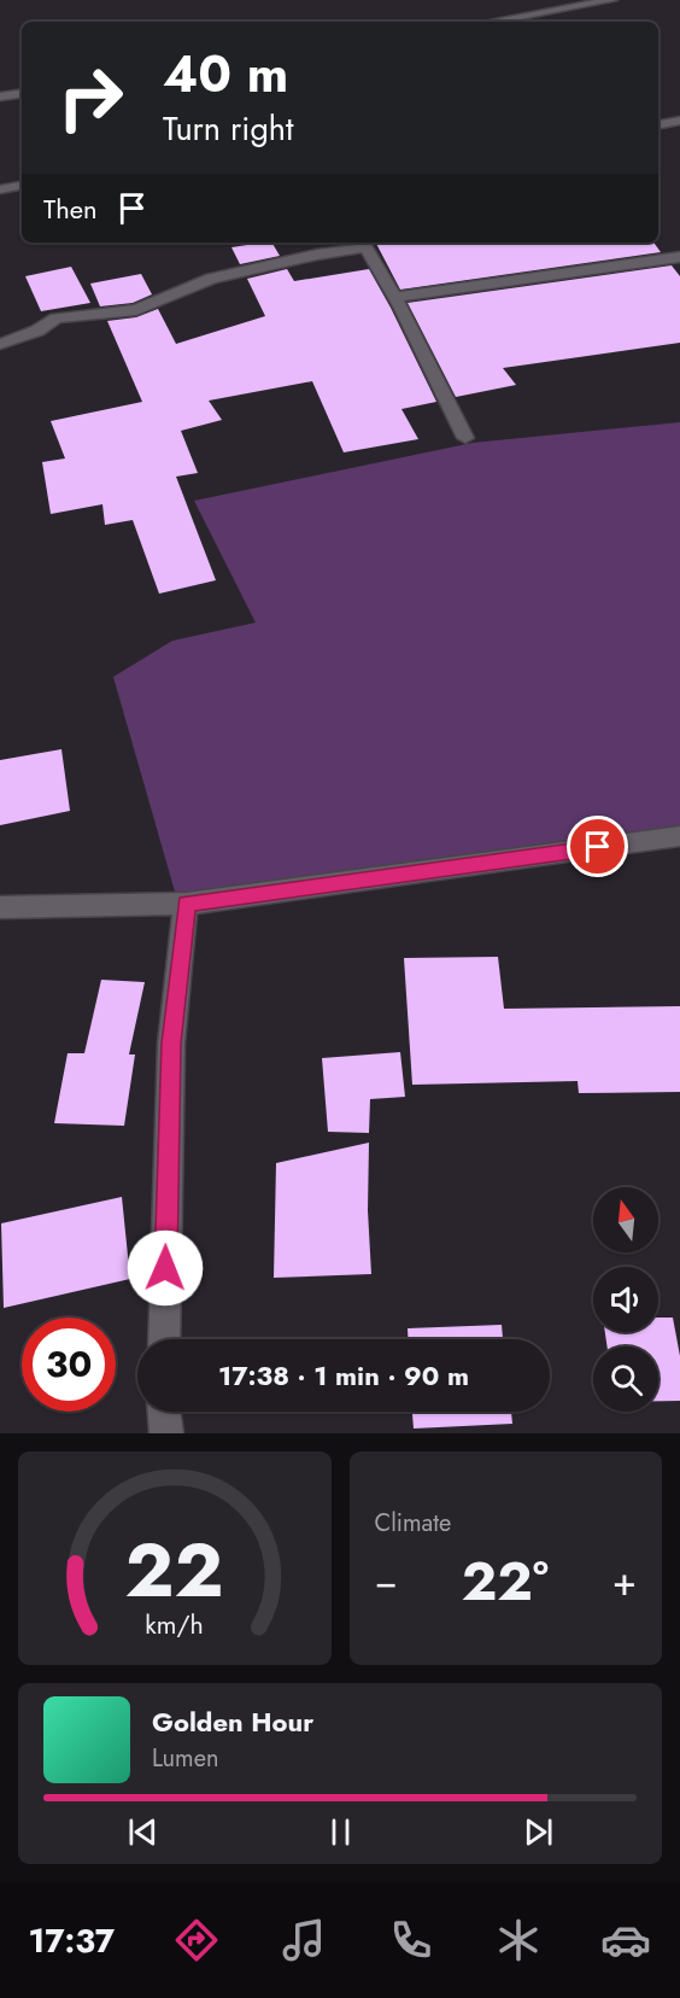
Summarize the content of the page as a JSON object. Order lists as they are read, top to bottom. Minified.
{"north":"top","page":{"turn":["40 m","Turn right"],"then":"Then","limit":"30","trip":"17:38 · 1 min · 90 m","tile":"Climate","heat":["−","22°","+"],"song":["Golden Hour","Lumen"],"tabs":"17:37","gauge":["22","km/h"]}}
